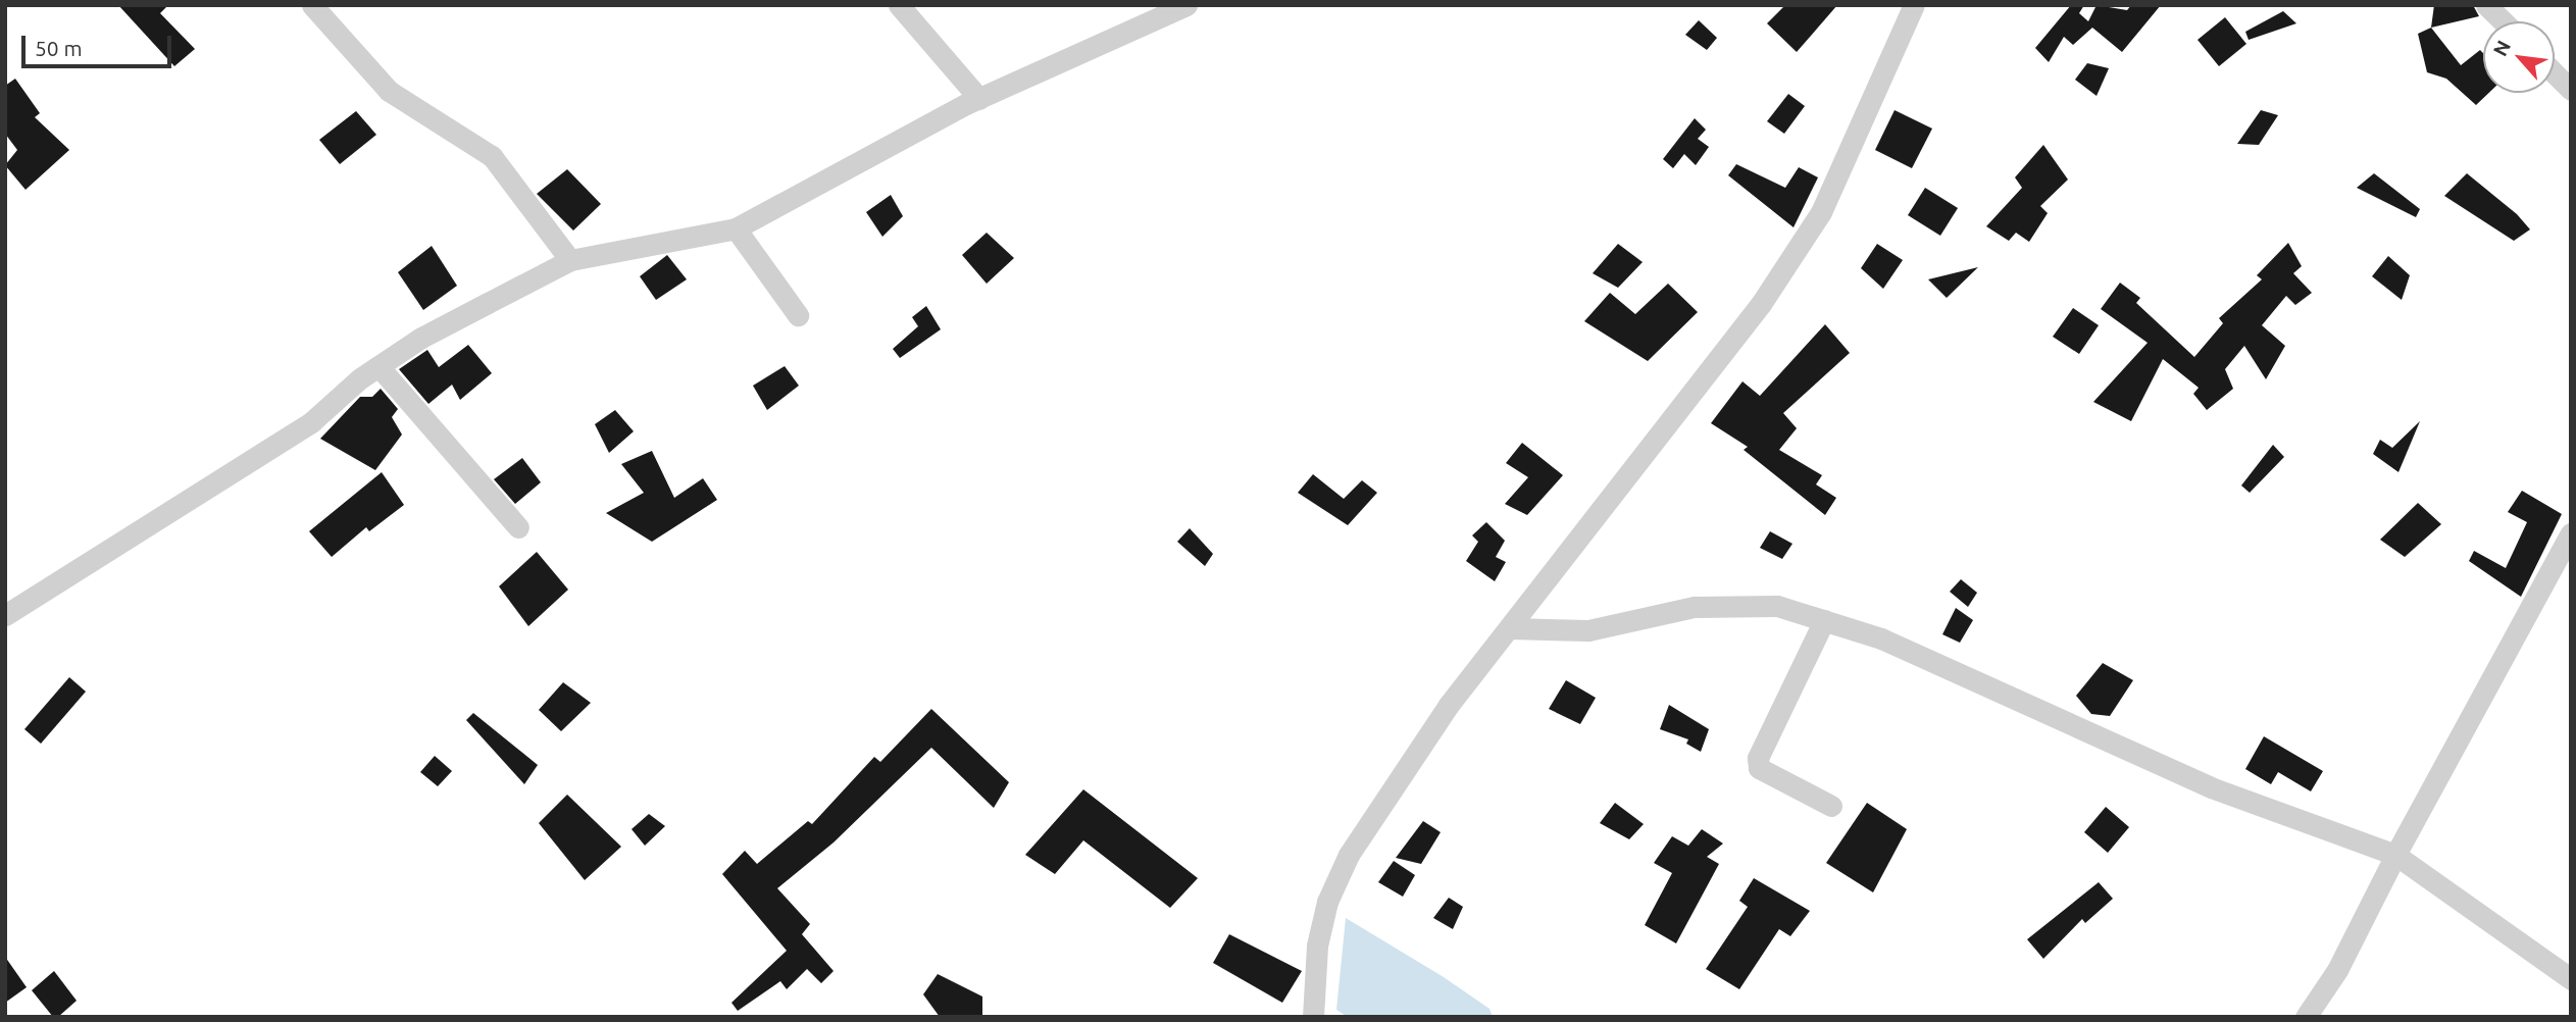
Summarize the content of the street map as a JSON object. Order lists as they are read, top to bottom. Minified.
{"scale_bar":"50 m","north":"top left"}
